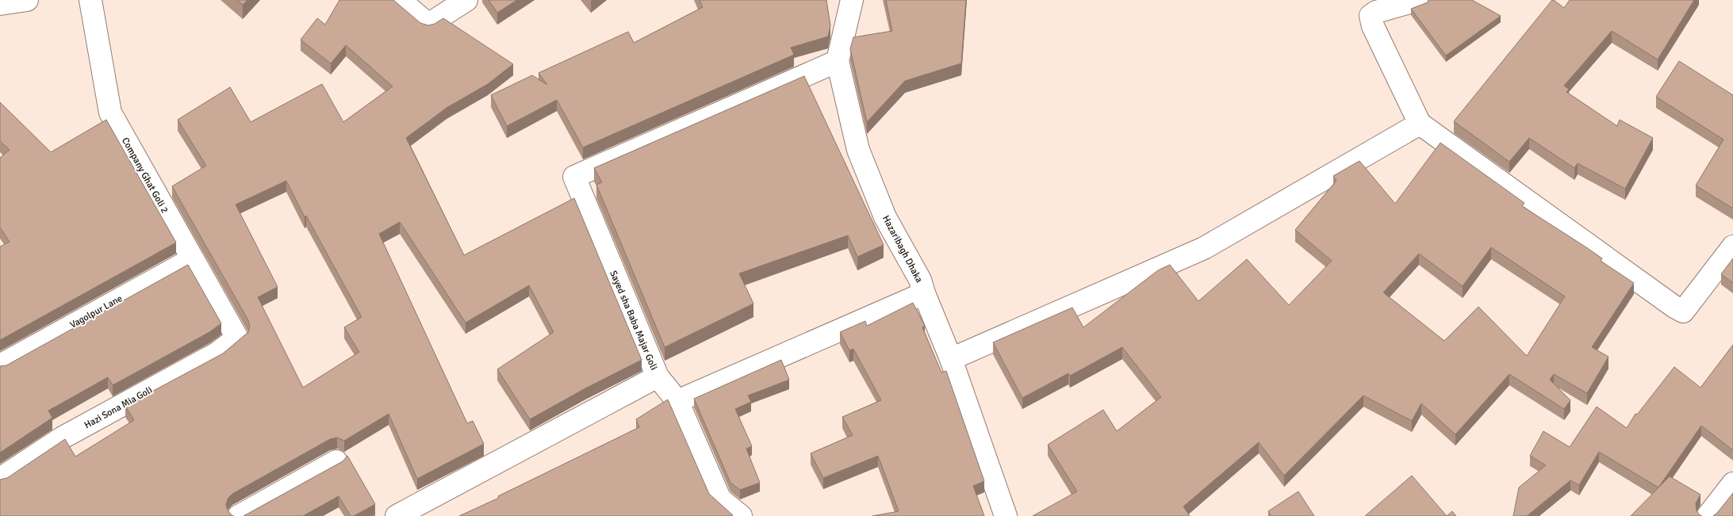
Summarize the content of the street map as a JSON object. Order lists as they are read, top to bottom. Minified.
{"streets":{"street":["Company Ghat Goli 2","Hazaribagh Dhaka","Vagolpur Lane","Sayed sha Baba Majar Goli","Hazi Sona Mia Goli"]},"crossings":[["Company Ghat Goli 2","Vagolpur Lane"],["Company Ghat Goli 2","Hazi Sona Mia Goli"],["Hazaribagh Dhaka","Sayed sha Baba Majar Goli"]]}
